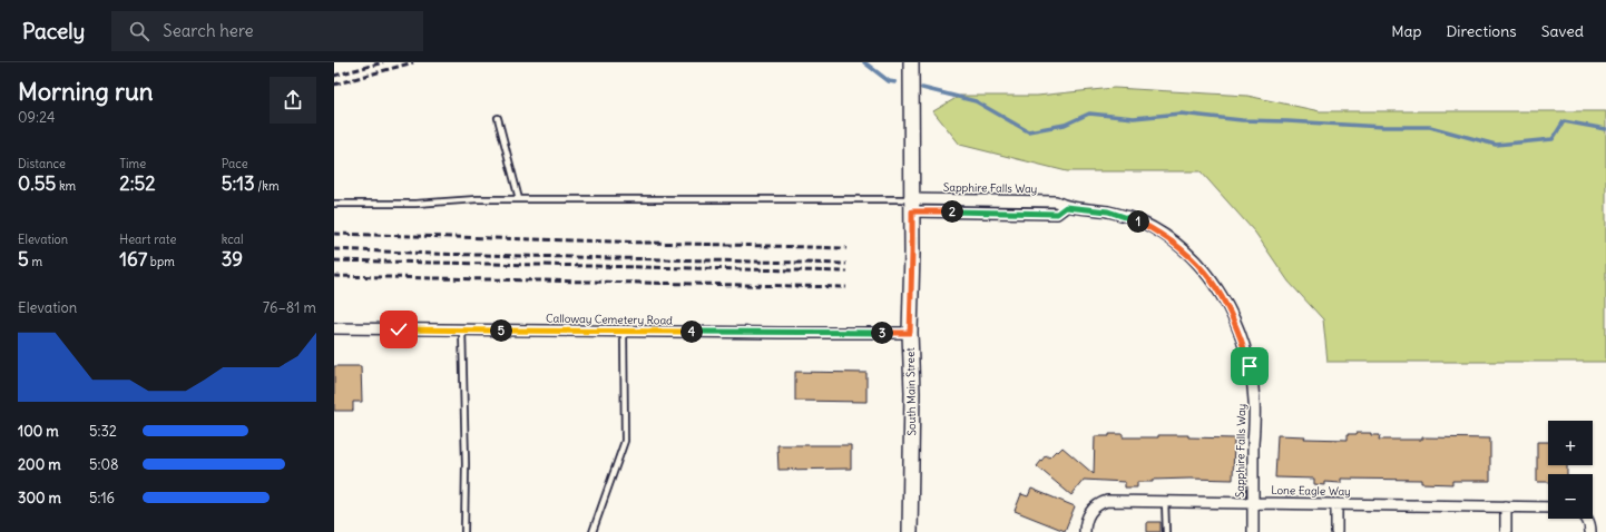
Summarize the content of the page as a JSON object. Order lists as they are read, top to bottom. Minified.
{"streets":{"street":["Sapphire Falls Way","Calloway Cemetery Road","South Main Street","Lone Eagle Way"]},"crossings":[["Sapphire Falls Way","South Main Street"],["Sapphire Falls Way","Lone Eagle Way"],["Calloway Cemetery Road","South Main Street"]],"page":{"header":"Pacely","search":"Search here","nav":["Map","Directions","Saved"],"heading":["Morning run","09:24"],"stats":[["Distance","0.55 km"],["Time","2:52"],["Pace","5:13 /km"],["Elevation","5 m"],["Heart rate","167 bpm"],["kcal","39"]],"pins":["2","1","5","4","3"],"chart":["Elevation","76–81 m"],"list":[{"name":"100 m","note":"5:32"},{"name":"200 m","note":"5:08"},{"name":"300 m","note":"5:16"}],"map_buttons":["+","−"]}}
